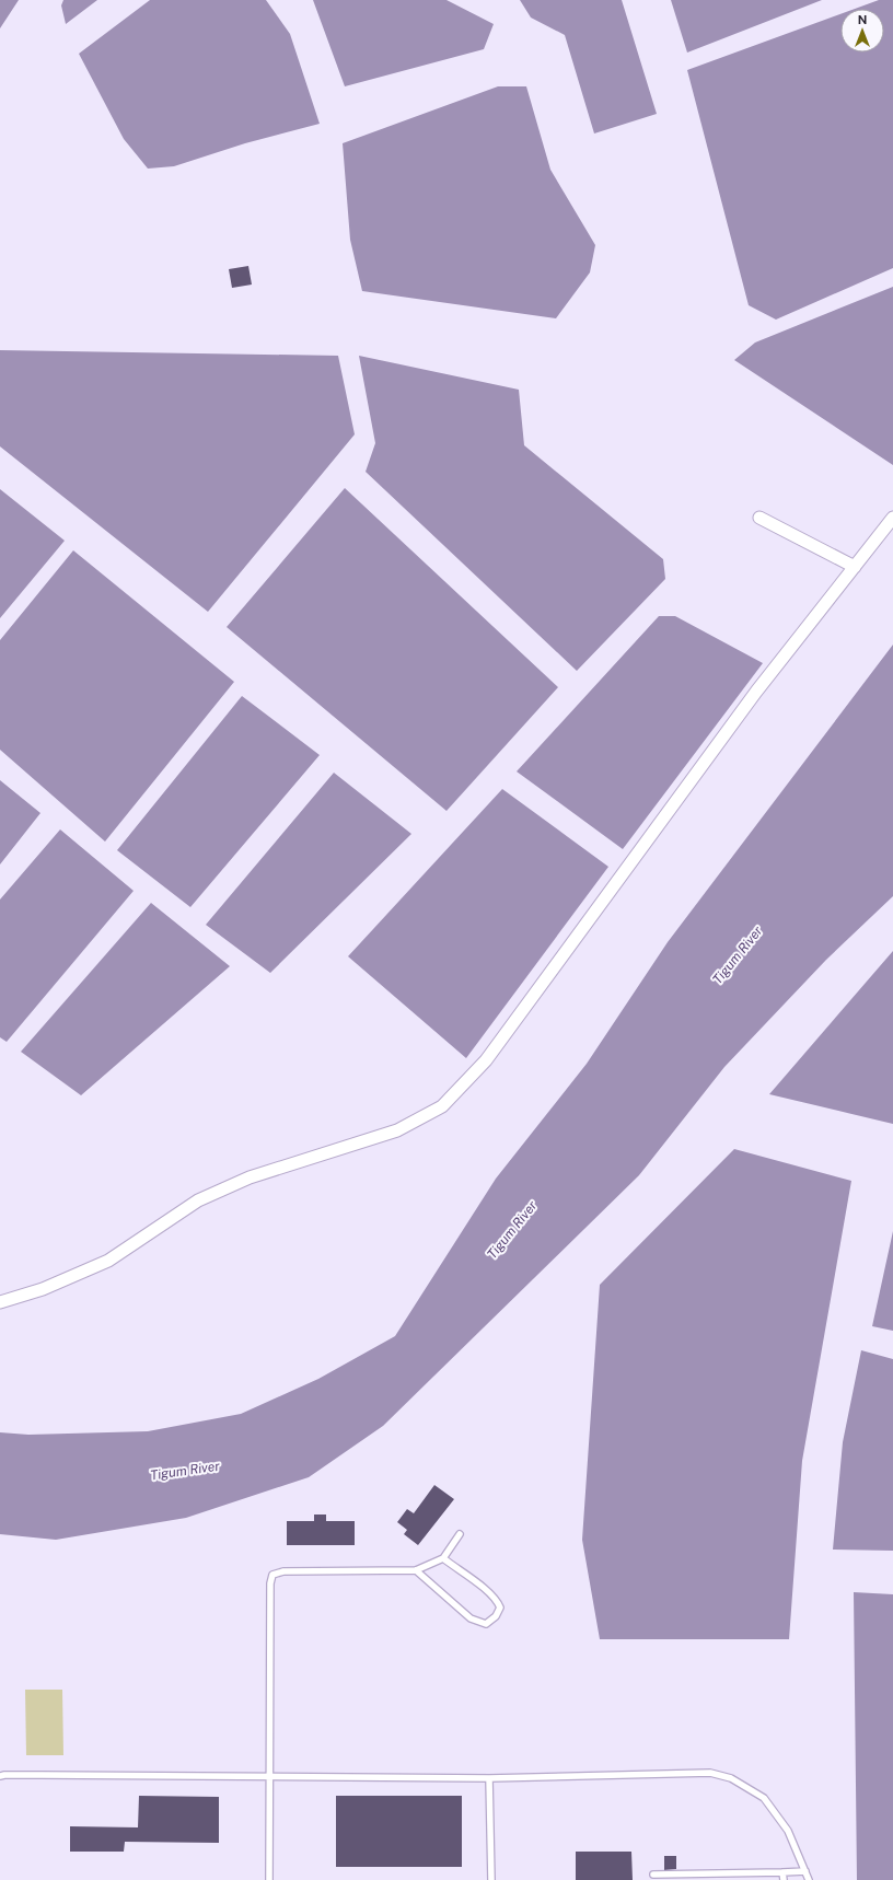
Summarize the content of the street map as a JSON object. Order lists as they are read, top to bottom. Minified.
{"water":["Tigum River"],"north":"top"}
